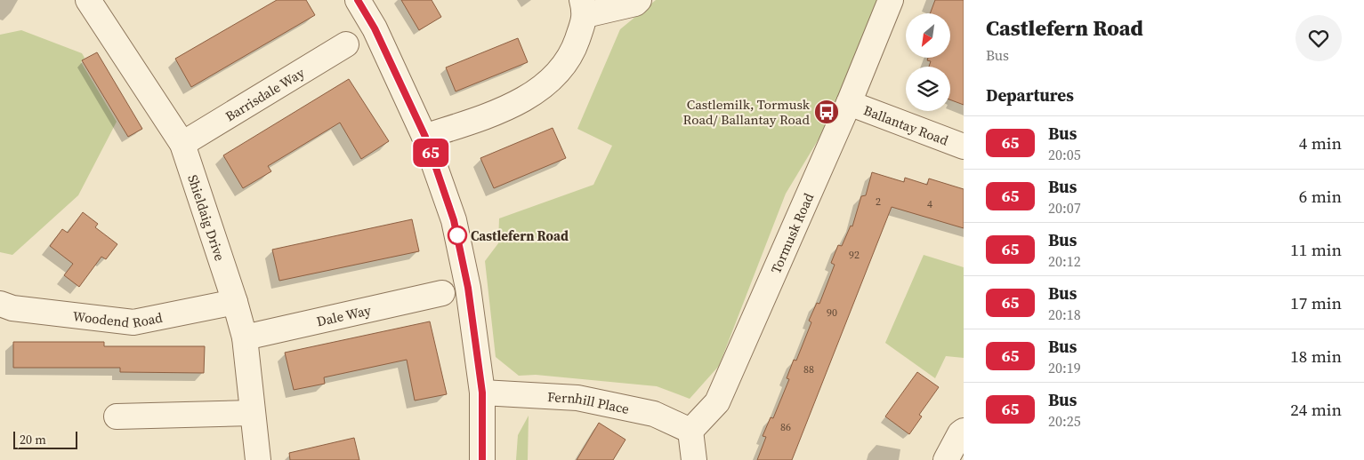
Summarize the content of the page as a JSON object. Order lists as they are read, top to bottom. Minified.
{"streets":{"street":["Barrisdale Way","Ballantay Road","Shieldaig Drive","Tormusk Road","Woodend Road","Dale Way","Fernhill Place"]},"crossings":[["Barrisdale Way","Shieldaig Drive"],["Ballantay Road","Tormusk Road"],["Shieldaig Drive","Woodend Road"],["Shieldaig Drive","Dale Way"],["Tormusk Road","Fernhill Place"]],"places":{"bus stop":["Castlemilk, Tormusk Road/ Ballantay Road"],"other":["Castlefern Road"]},"lines":["bus line 65"],"house_numbers":["2","4","92","90","88","86"],"scale_bar":"20 m","north":"bottom left","page":{"on_map":"65","heading":[["Castlefern Road","Bus"],"Departures"],"list":[{"mark":"65","name":"Bus","note":"20:05","value":"4 min"},{"mark":"65","name":"Bus","note":"20:07","value":"6 min"},{"mark":"65","name":"Bus","note":"20:12","value":"11 min"},{"mark":"65","name":"Bus","note":"20:18","value":"17 min"},{"mark":"65","name":"Bus","note":"20:19","value":"18 min"},{"mark":"65","name":"Bus","note":"20:25","value":"24 min"}],"scale":"20 m"}}
